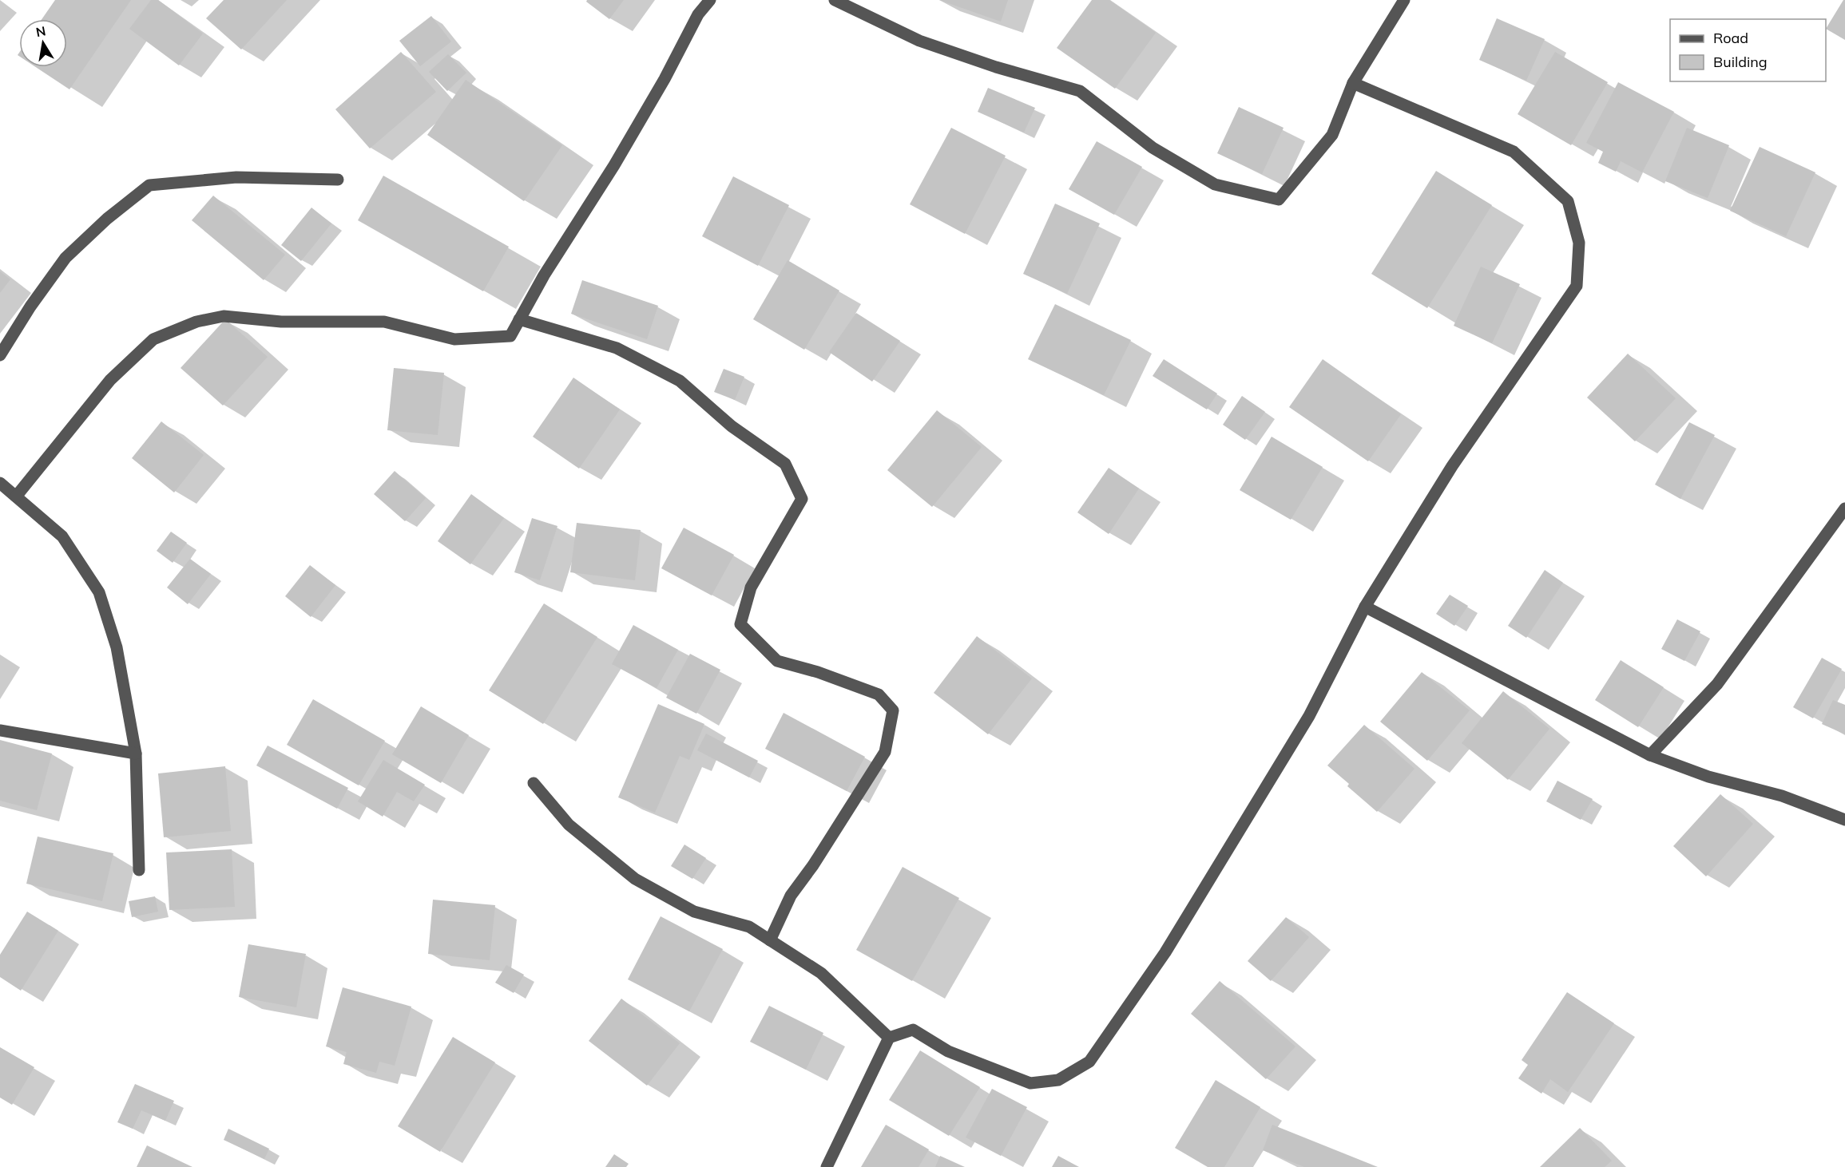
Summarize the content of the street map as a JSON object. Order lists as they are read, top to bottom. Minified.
{"legend":["Road","Building"],"north":"top"}
